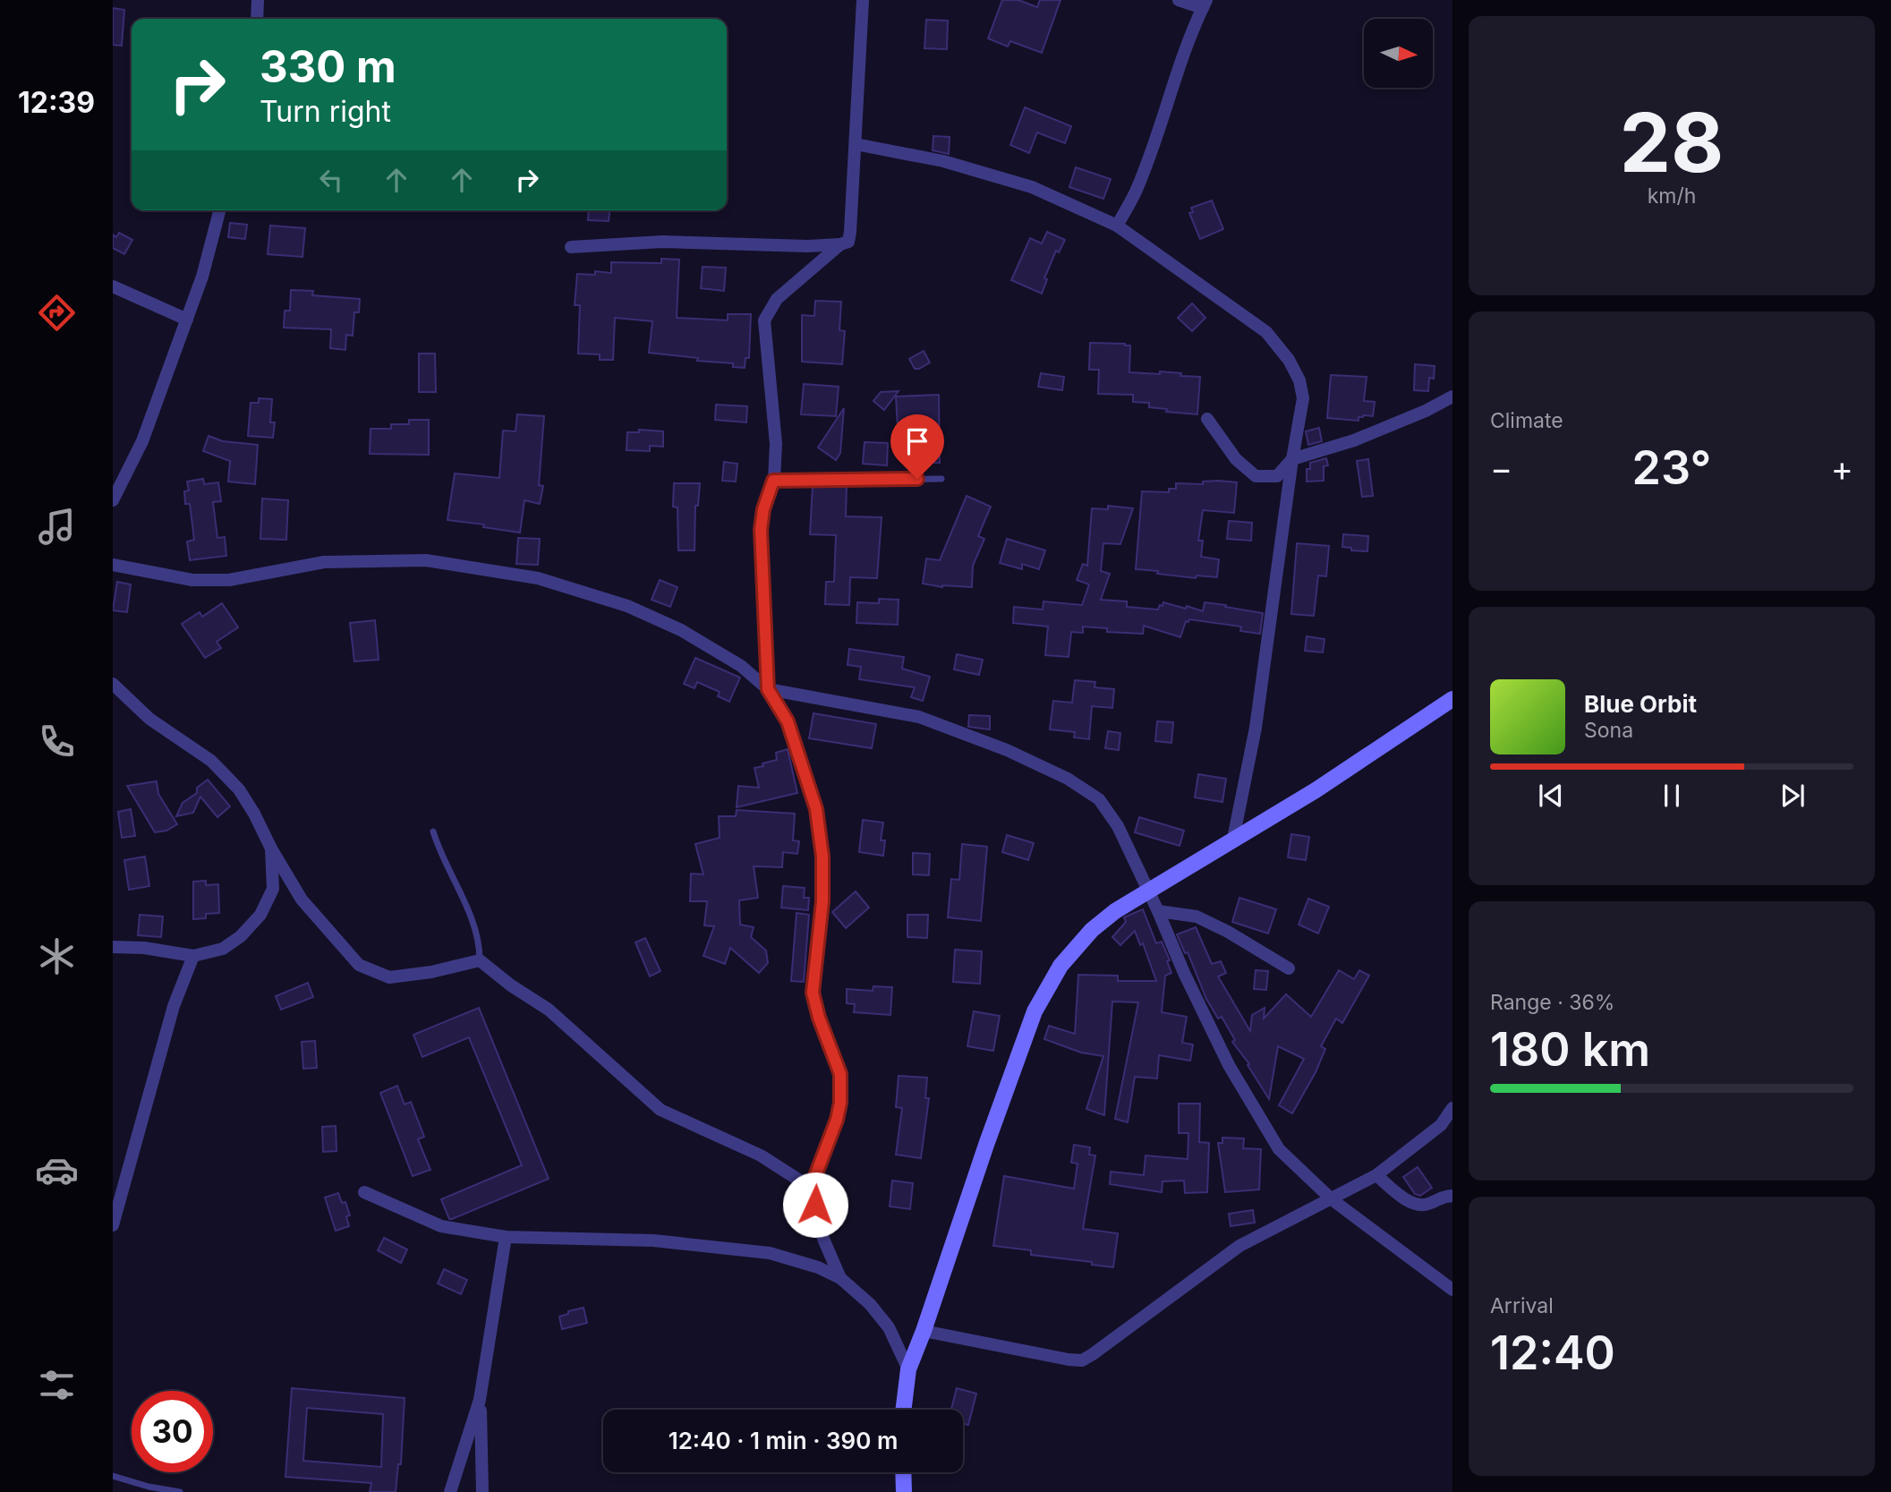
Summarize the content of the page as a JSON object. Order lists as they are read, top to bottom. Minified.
{"north":"right","page":{"tabs":"12:39","tile":[["28","km/h"],"Climate",["Range · 36%","180 km"],["Arrival","12:40"]],"turn":["330 m","Turn right"],"heat":["−","23°","+"],"song":["Blue Orbit","Sona"],"limit":"30","trip":"12:40 · 1 min · 390 m"}}
